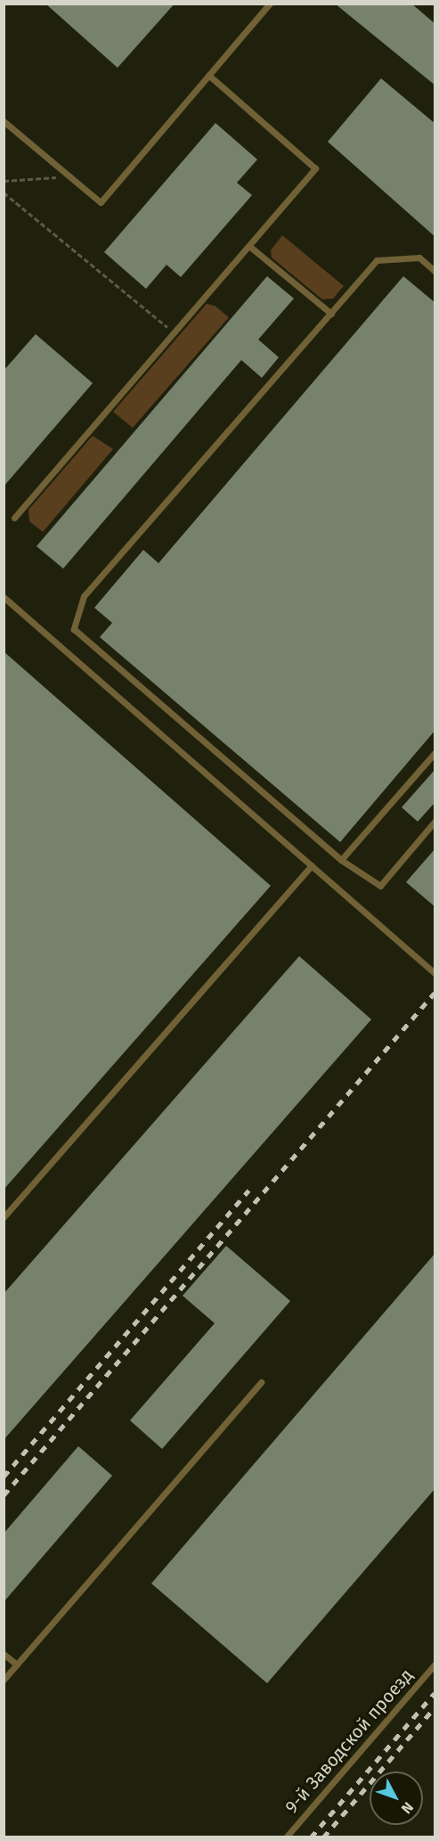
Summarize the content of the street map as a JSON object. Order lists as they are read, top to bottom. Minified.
{"streets":{"lane":["9-й Заводской проезд"]},"north":"bottom right"}
